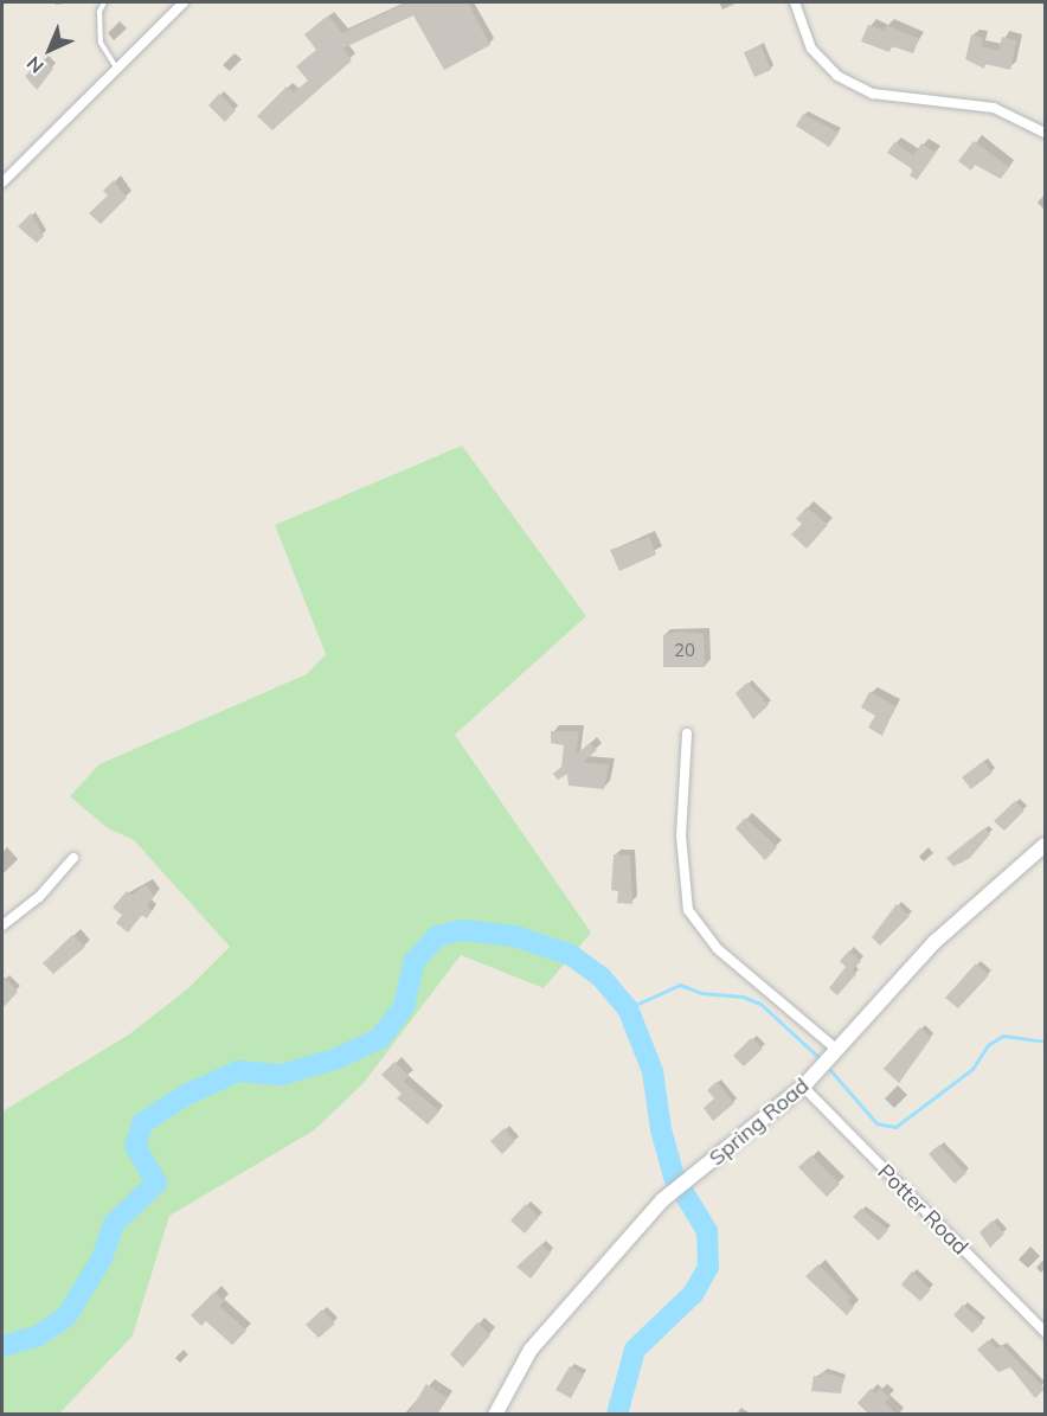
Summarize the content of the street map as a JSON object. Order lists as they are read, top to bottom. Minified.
{"streets":{"street":["Spring Road","Potter Road"]},"crossings":[["Spring Road","Potter Road"]],"house_numbers":["20"],"north":"bottom left"}
